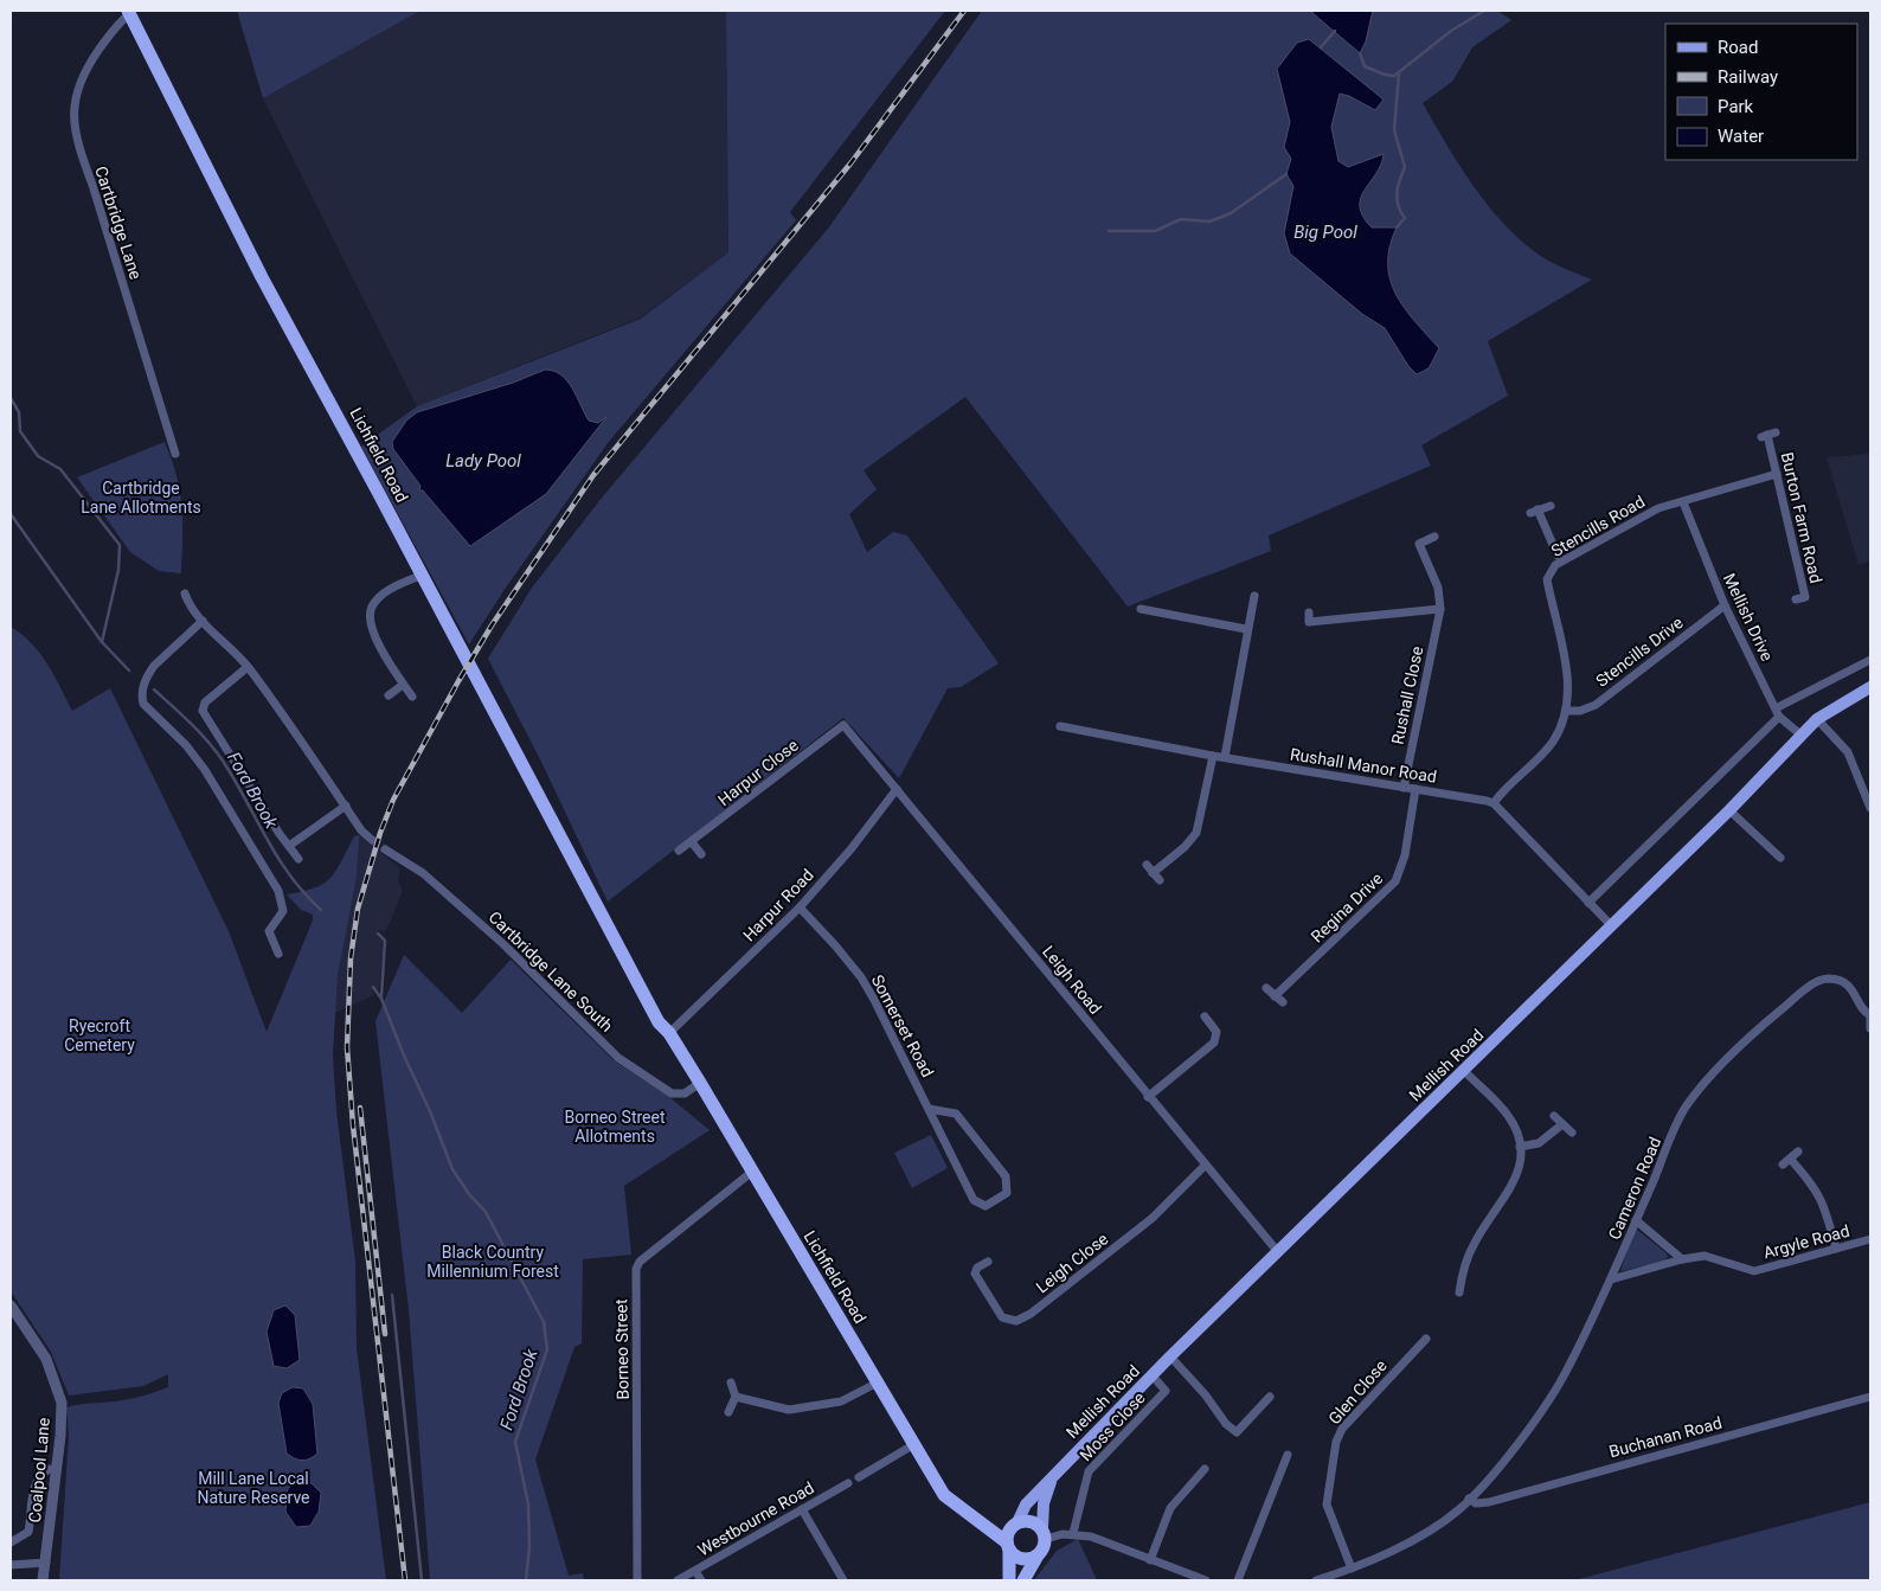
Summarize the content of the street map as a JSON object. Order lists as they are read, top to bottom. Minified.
{"streets":{"highway":["Lichfield Road"],"main road":["Mellish Road"],"street":["Cartbridge Lane","Burton Farm Road","Stencills Road","Mellish Drive","Stencills Drive","Rushall Close","Rushall Manor Road","Harpur Close","Harpur Road","Regina Drive","Cartbridge Lane South","Leigh Road","Somerset Road","Cameron Road","Argyle Road","Leigh Close","Borneo Street","Glen Close","Moss Close","Buchanan Road","Coalpool Lane","Westbourne Road"]},"crossings":[["Cartbridge Lane","Lichfield Road"],["Lichfield Road","Harpur Road"],["Lichfield Road","Cartbridge Lane South"],["Lichfield Road","Mellish Road"],["Lichfield Road","Borneo Street"],["Burton Farm Road","Stencills Road"],["Stencills Road","Mellish Drive"],["Stencills Road","Stencills Drive"],["Stencills Road","Rushall Manor Road"],["Mellish Drive","Stencills Drive"],["Mellish Drive","Mellish Road"],["Rushall Close","Rushall Manor Road"],["Rushall Manor Road","Regina Drive"],["Harpur Close","Leigh Road"],["Harpur Road","Leigh Road"],["Harpur Road","Somerset Road"],["Leigh Road","Mellish Road"],["Leigh Road","Leigh Close"],["Cameron Road","Argyle Road"],["Cameron Road","Glen Close"],["Cameron Road","Buchanan Road"]],"water":["Big Pool","Lady Pool","Ford Brook"],"parks":["Cartbridge Lane Allotments","Ryecroft Cemetery","Borneo Street Allotments","Black Country Millennium Forest","Mill Lane Local Nature Reserve"],"legend":["Road","Railway","Park","Water"]}
